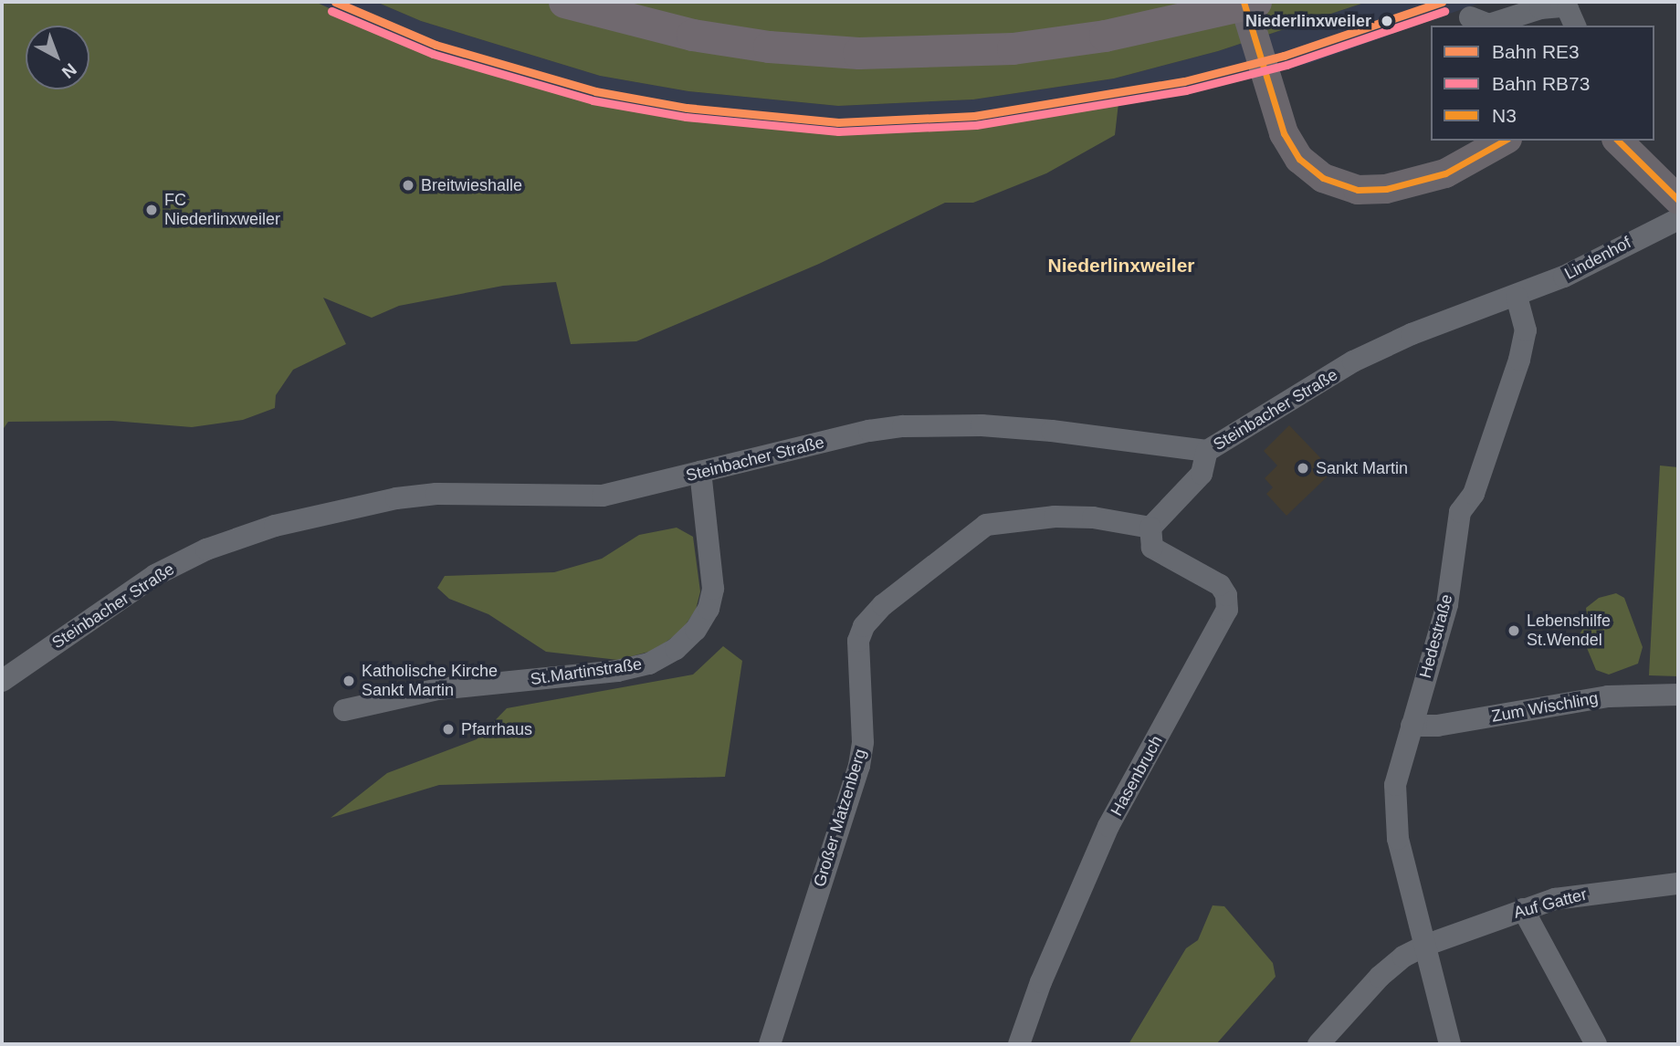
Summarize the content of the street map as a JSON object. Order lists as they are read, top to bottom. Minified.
{"streets":{"street":["Lindenhof","Steinbacher Straße","Hedestraße","St.Martinstraße","Zum Wischling","Hasenbruch","Großer Matzenberg","Auf Gatter"]},"crossings":[["Lindenhof","Steinbacher Straße"],["Lindenhof","Hedestraße"],["Steinbacher Straße","Hedestraße"],["Steinbacher Straße","St.Martinstraße"],["Hedestraße","Zum Wischling"],["Hedestraße","Auf Gatter"],["Hasenbruch","Großer Matzenberg"]],"districts":["Niederlinxweiler"],"places":["Niederlinxweiler","Breitwieshalle","FC Niederlinxweiler","Sankt Martin","Lebenshilfe St.Wendel","Katholische Kirche Sankt Martin","Pfarrhaus"],"lines":["rail line RE3","transit line N3","rail line RB73"],"legend":["Bahn RE3","Bahn RB73","N3"],"north":"bottom right"}
